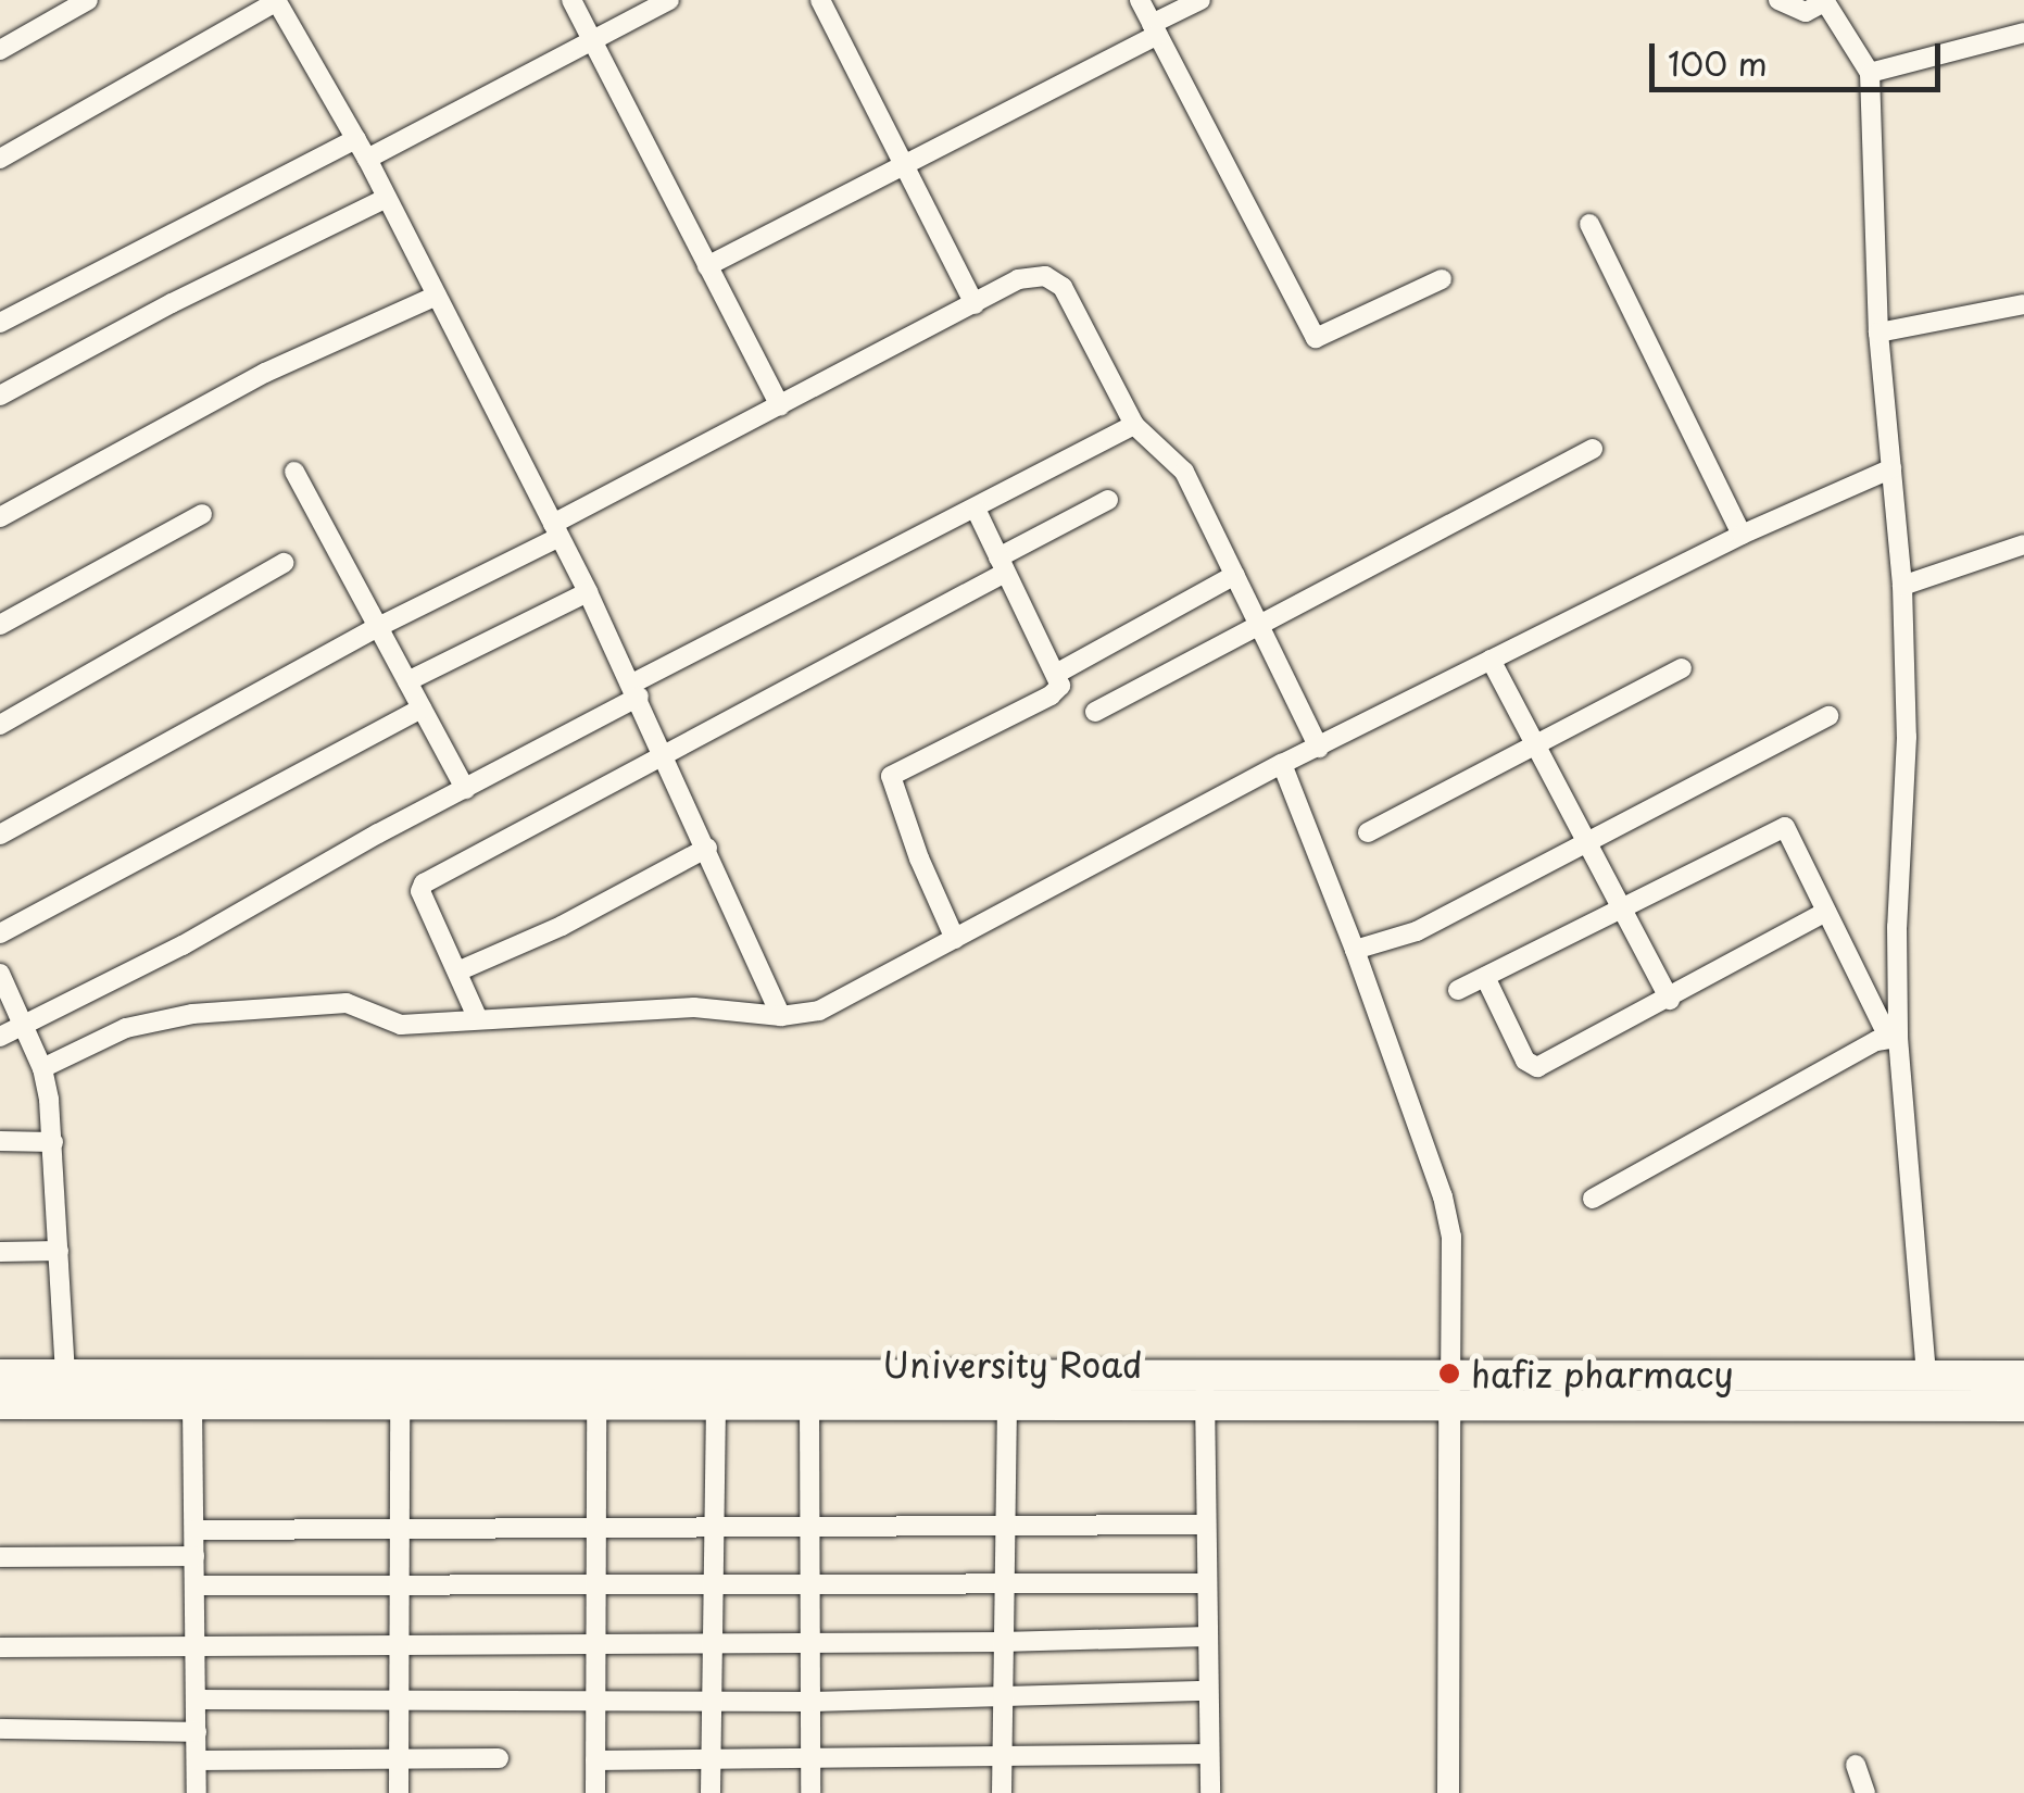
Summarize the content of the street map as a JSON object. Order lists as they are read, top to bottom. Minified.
{"streets":{"highway":["University Road"]},"places":["hafiz pharmacy"],"scale_bar":"100 m"}
